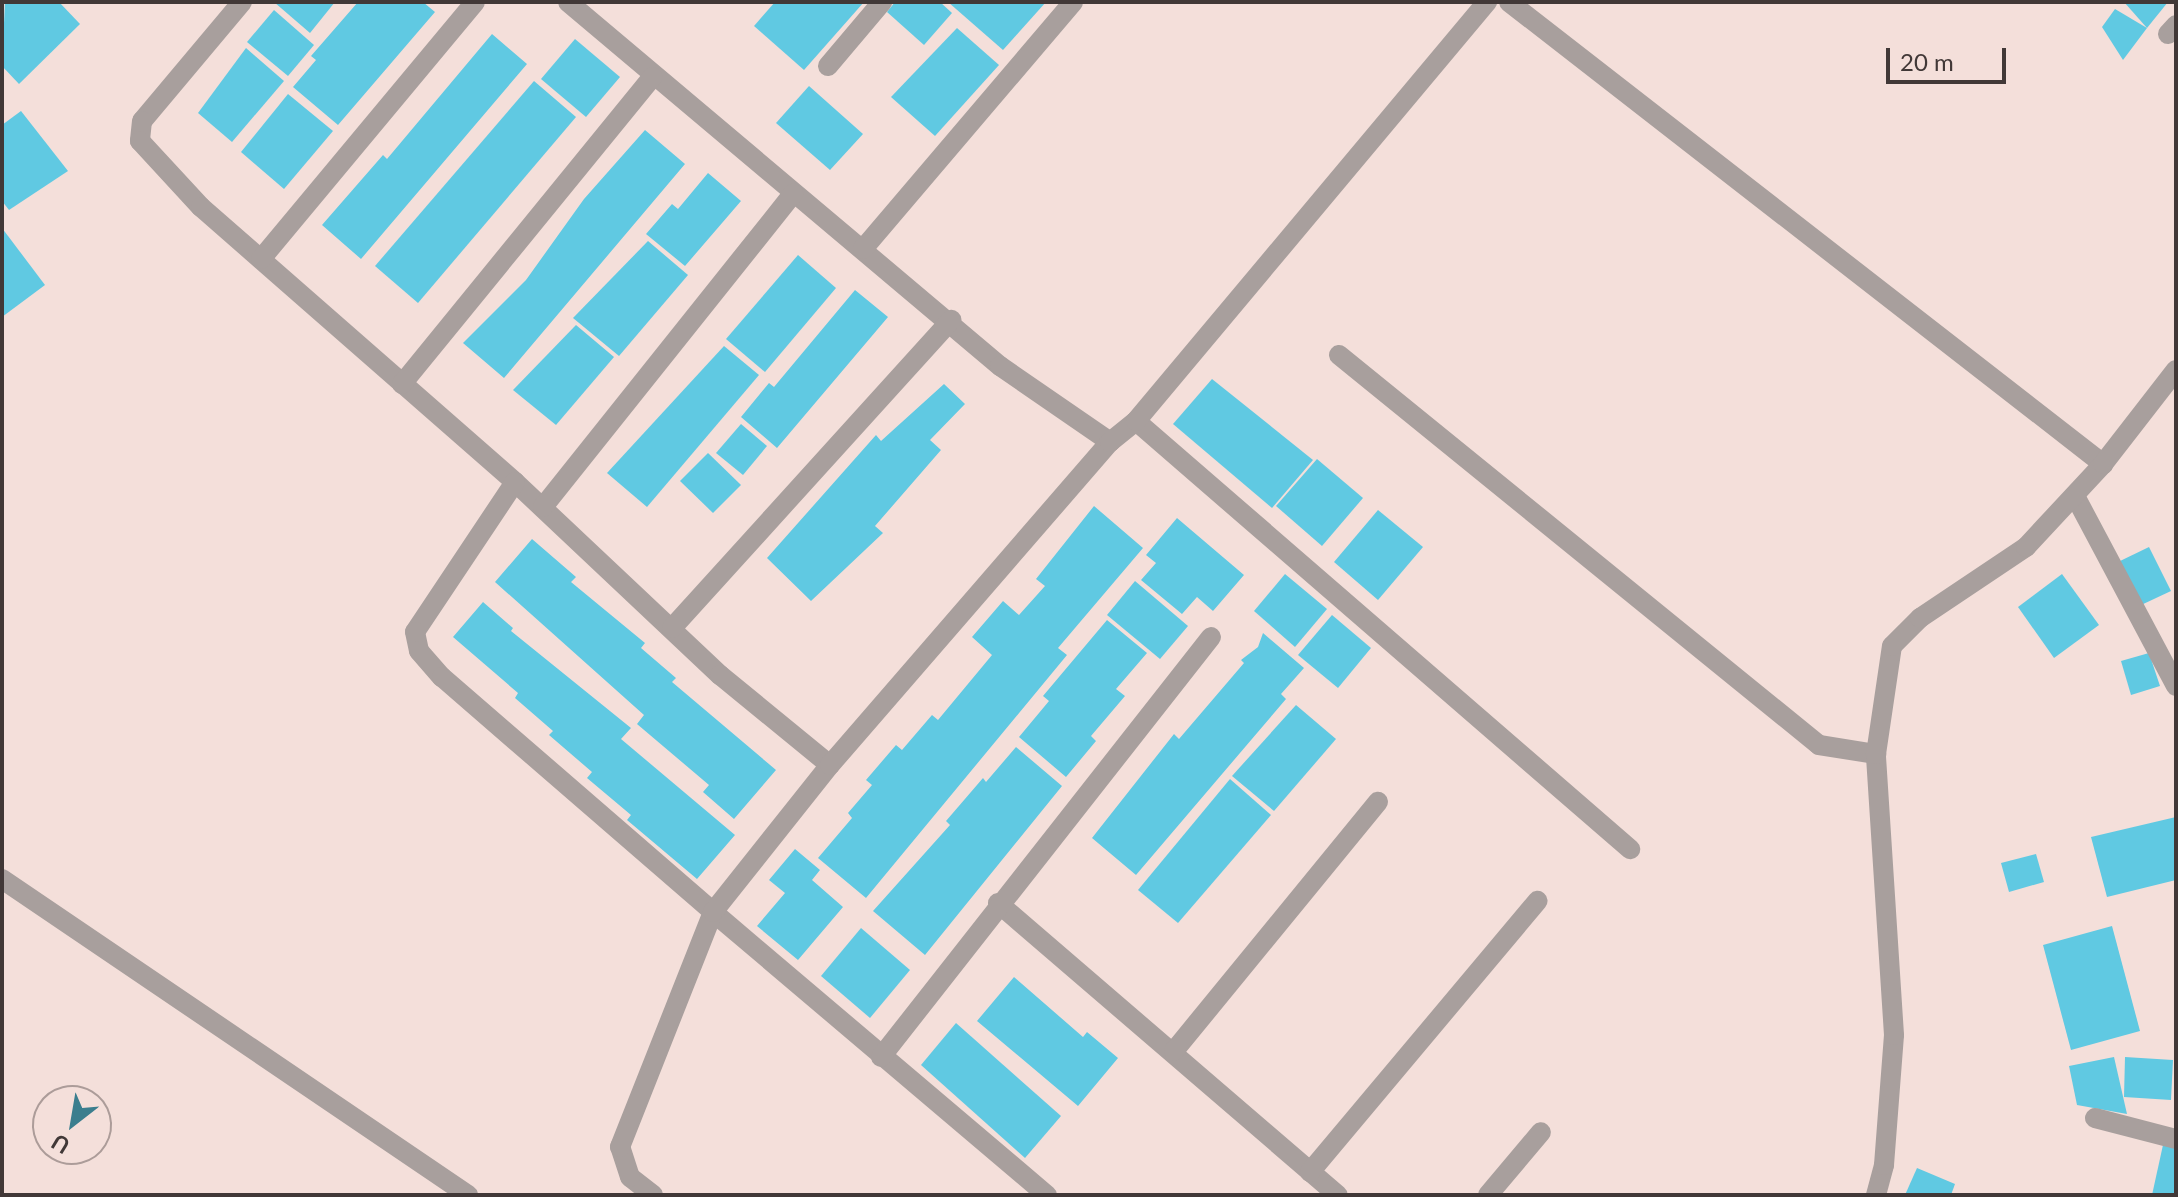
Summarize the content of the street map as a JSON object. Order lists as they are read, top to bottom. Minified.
{"scale_bar":"20 m","north":"bottom left"}
